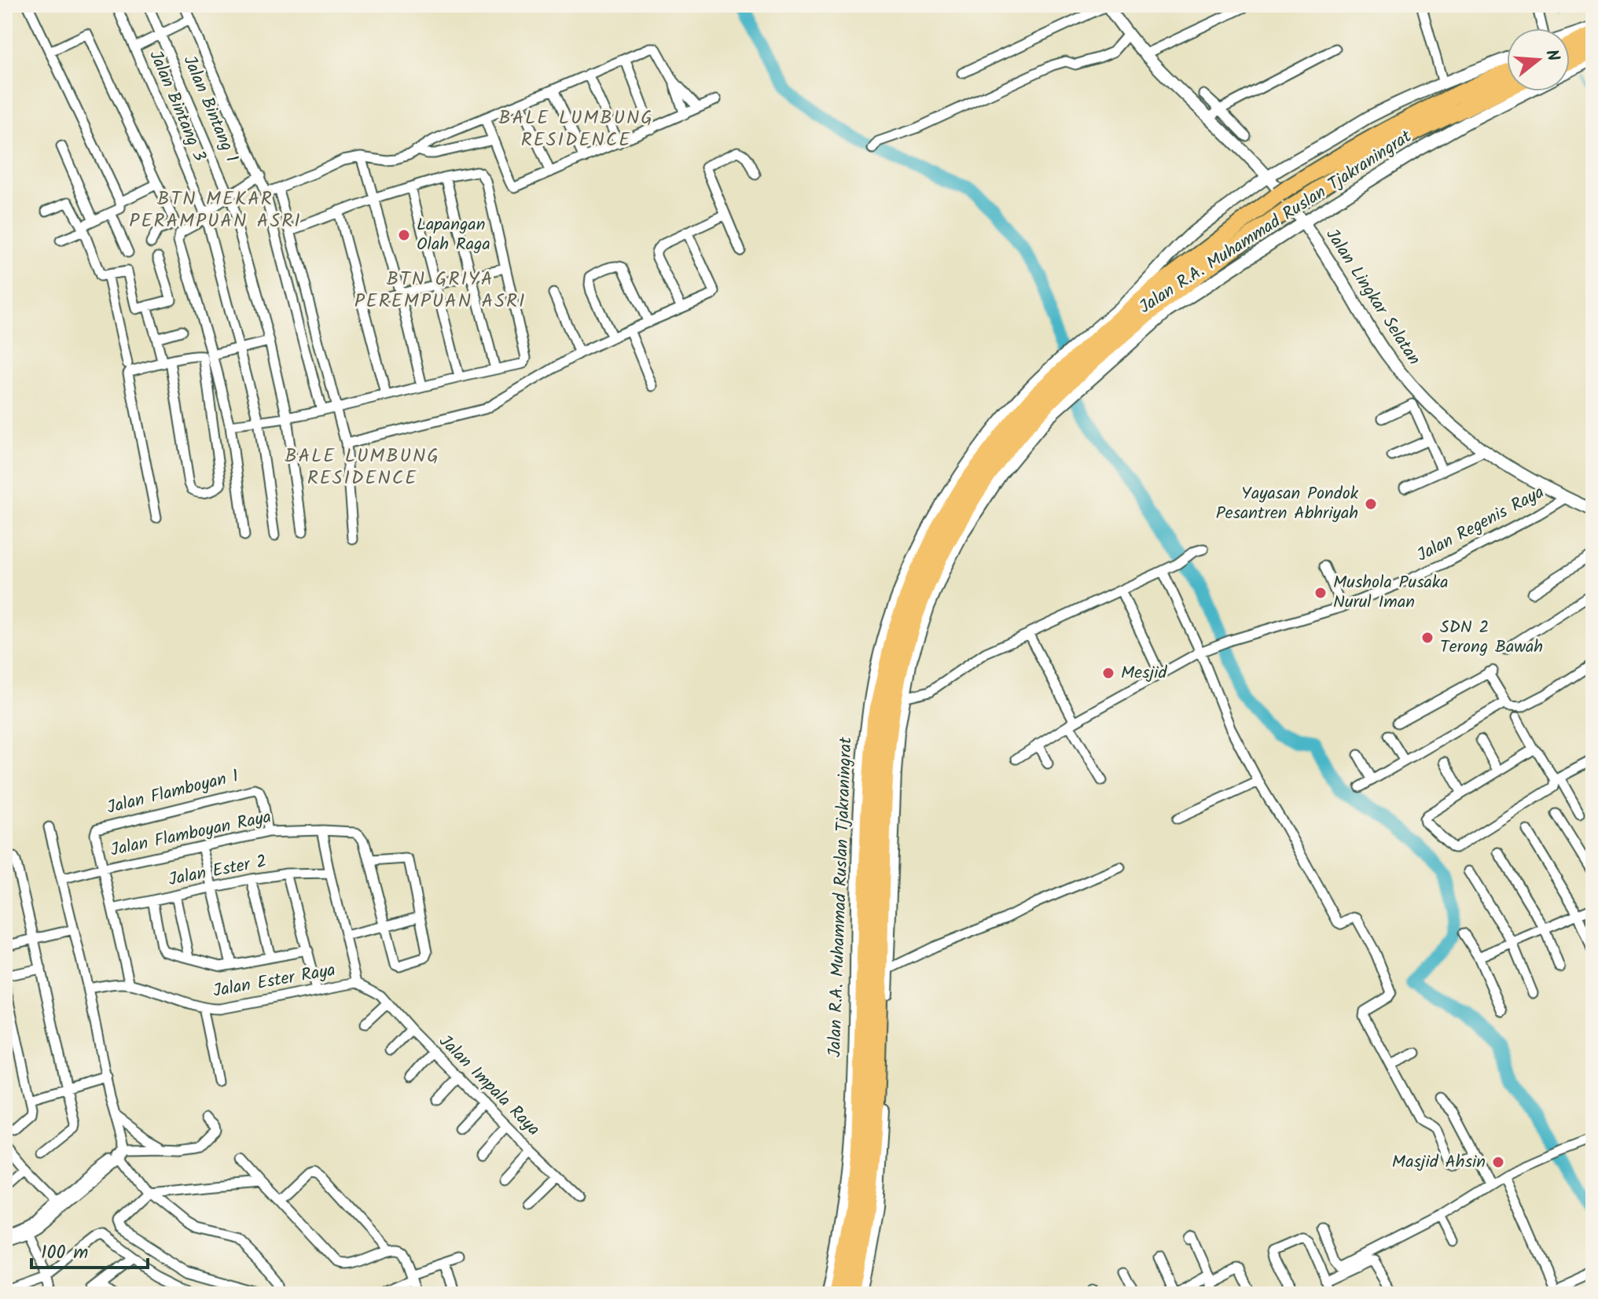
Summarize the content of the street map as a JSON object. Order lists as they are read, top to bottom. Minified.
{"streets":{"highway":["Jalan R.A. Muhammad Ruslan Tjakraningrat"],"street":["Jalan Bintang 3","Jalan Bintang 1","Jalan Lingkar Selatan","Jalan Regenis Raya","Jalan Flamboyan 1","Jalan Flamboyan Raya","Jalan Ester 2","Jalan Ester Raya","Jalan Impala Raya"]},"crossings":[["Jalan R.A. Muhammad Ruslan Tjakraningrat","Jalan Lingkar Selatan"],["Jalan Lingkar Selatan","Jalan Regenis Raya"],["Jalan Flamboyan 1","Jalan Flamboyan Raya"],["Jalan Ester Raya","Jalan Impala Raya"]],"districts":["BALE LUMBUNG RESIDENCE","BTN MEKAR PERAMPUAN ASRI","BTN GRIYA PEREMPUAN ASRI","BALE LUMBUNG RESIDENCE"],"places":["Lapangan Olah Raga","Yayasan Pondok Pesantren Abhriyah","Mushola Pusaka Nurul Iman","SDN 2 Terong Bawah","Mesjid","Masjid Ahsin"],"scale_bar":"100 m","north":"right"}
